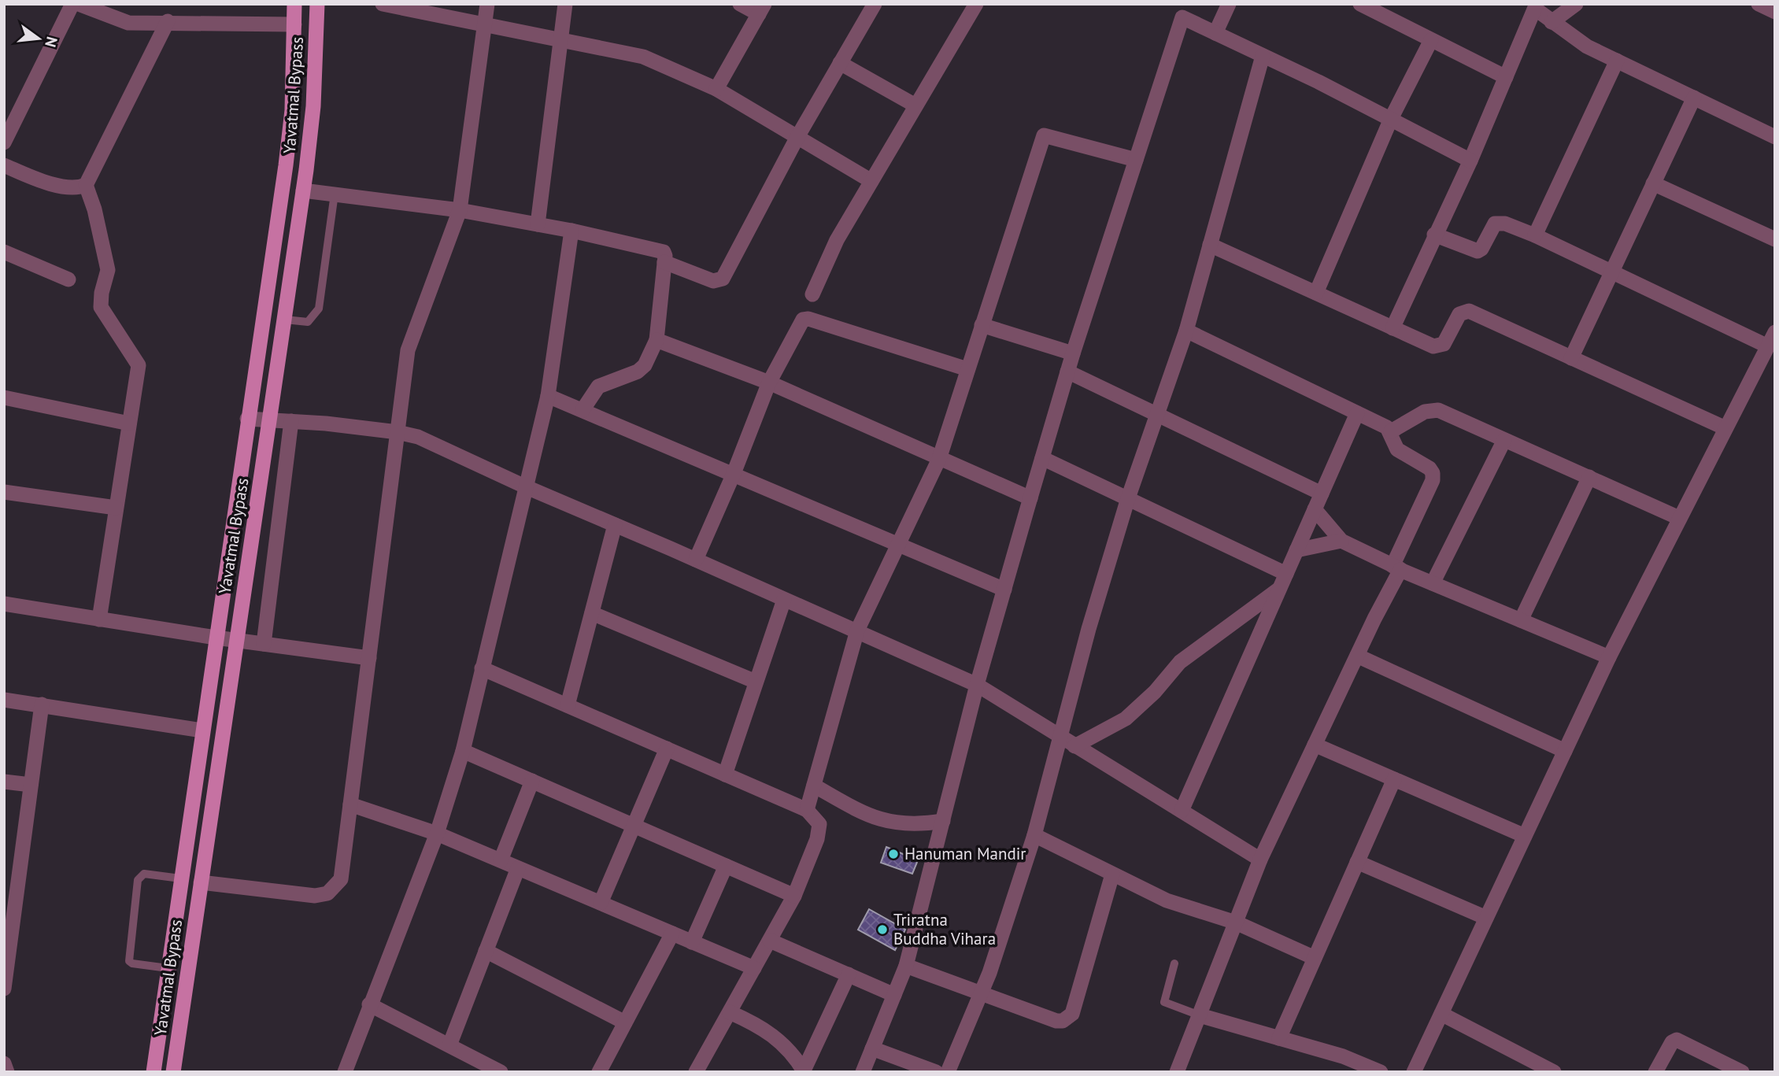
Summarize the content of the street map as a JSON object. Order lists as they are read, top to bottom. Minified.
{"streets":{"main road":["Yavatmal Bypass"]},"places":["Hanuman Mandir","Triratna Buddha Vihara"],"north":"right"}
